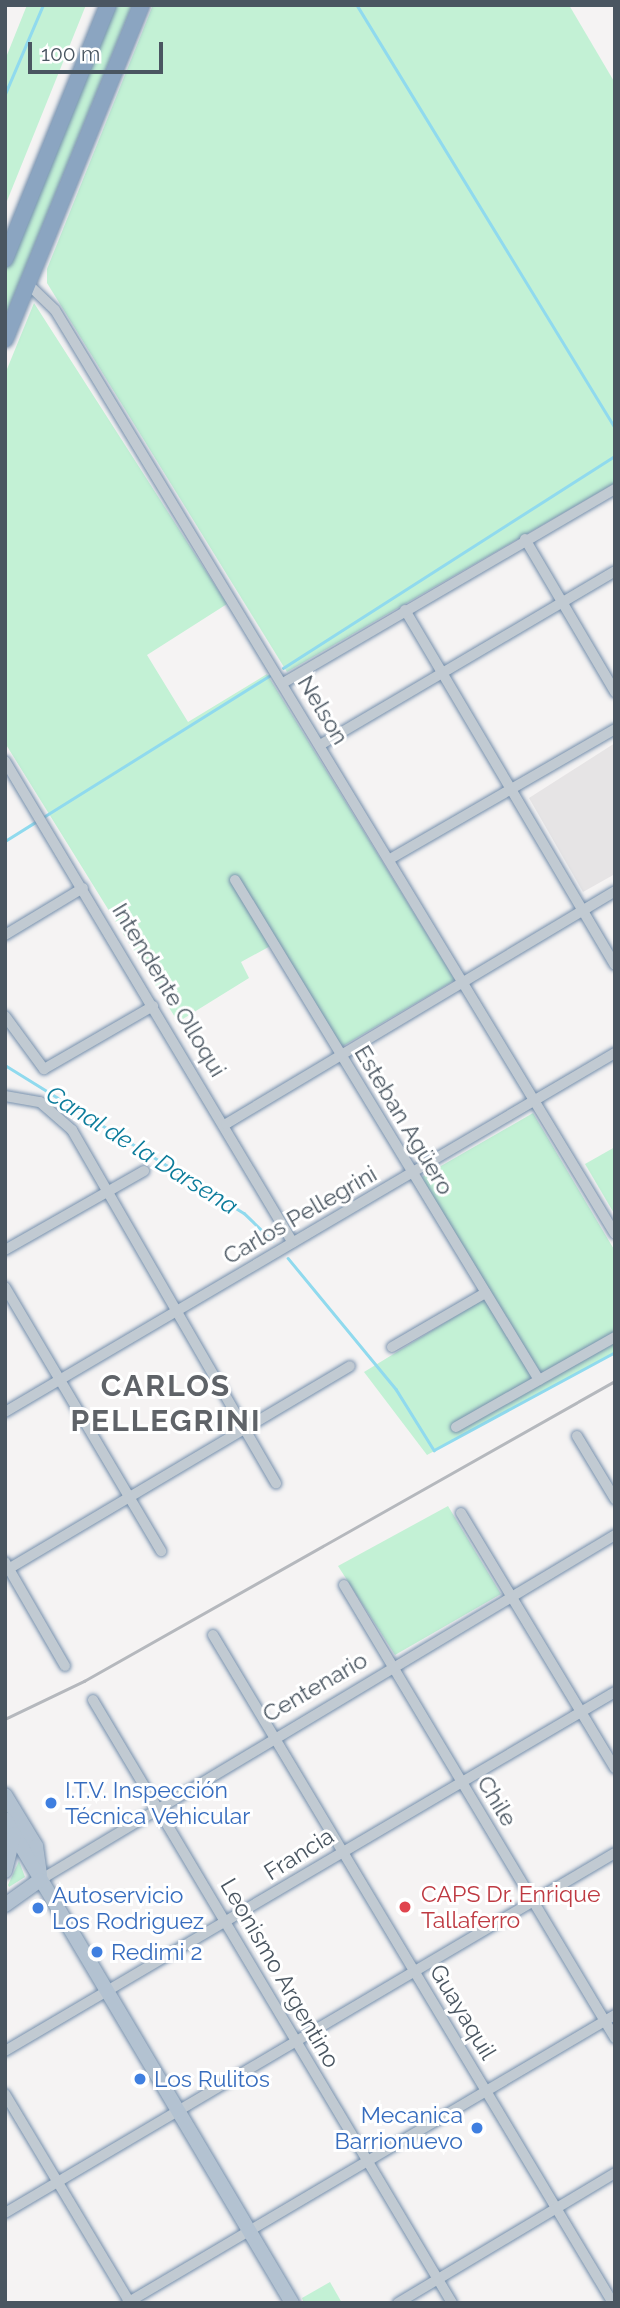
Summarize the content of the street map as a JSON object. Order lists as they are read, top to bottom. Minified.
{"streets":{"street":["Nelson","Intendente Olloqui","Esteban Agüero","Carlos Pellegrini","Centenario","Chile","Francia","Leonismo Argentino","Guayaquil"]},"crossings":[["Nelson","Carlos Pellegrini"],["Intendente Olloqui","Carlos Pellegrini"],["Esteban Agüero","Carlos Pellegrini"],["Centenario","Chile"],["Centenario","Leonismo Argentino"],["Centenario","Guayaquil"],["Chile","Francia"],["Francia","Leonismo Argentino"],["Francia","Guayaquil"]],"districts":["CARLOS PELLEGRINI"],"water":["Canal de la Darsena"],"places":["I.T.V. Inspección Técnica Vehicular","CAPS Dr. Enrique Tallaferro","Autoservicio Los Rodriguez","Redimi 2","Los Rulitos","Mecanica Barrionuevo"],"scale_bar":"100 m"}
